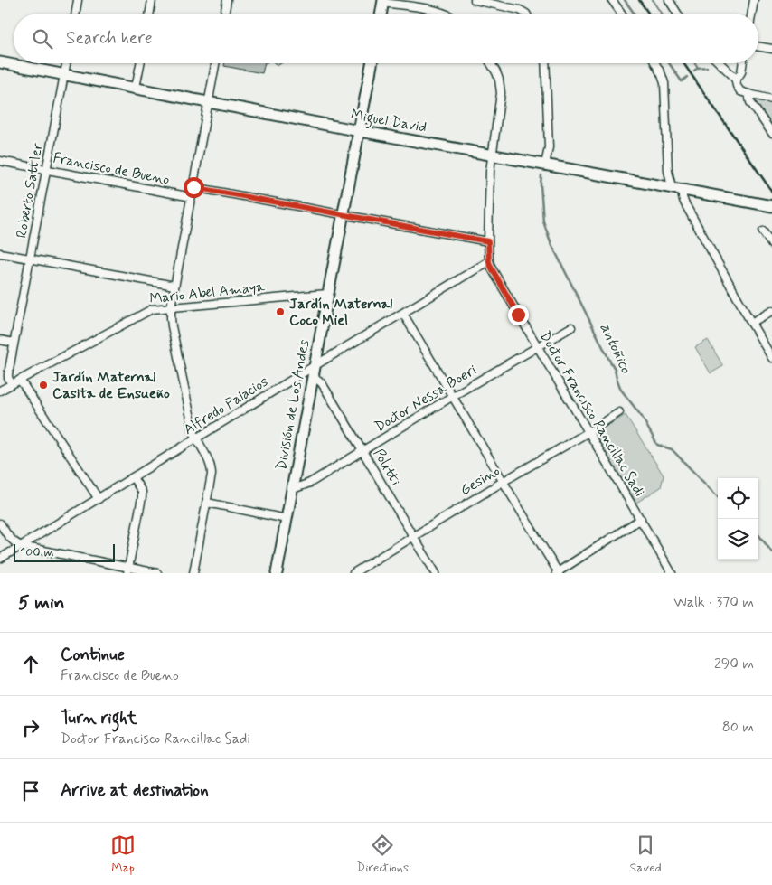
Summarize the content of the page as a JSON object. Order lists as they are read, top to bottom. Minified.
{"streets":{"street":["Miguel David","Francisco de Bueno","Roberto Sattler","Mario Abel Amaya","Doctor Nessa Boeri","División de Los Andes","Alfredo Palacios","Doctor Francisco Rancillac Sadi","Politti","Gesino"]},"crossings":[["Miguel David","Roberto Sattler"],["Miguel David","División de Los Andes"],["Miguel David","Doctor Francisco Rancillac Sadi"],["Francisco de Bueno","Roberto Sattler"],["Roberto Sattler","Mario Abel Amaya"],["Mario Abel Amaya","División de Los Andes"],["Doctor Nessa Boeri","División de Los Andes"],["Doctor Nessa Boeri","Doctor Francisco Rancillac Sadi"],["Doctor Nessa Boeri","Politti"],["División de Los Andes","Alfredo Palacios"],["División de Los Andes","Politti"],["Alfredo Palacios","Doctor Francisco Rancillac Sadi"],["Alfredo Palacios","Politti"],["Doctor Francisco Rancillac Sadi","Gesino"],["Politti","Gesino"]],"water":["antoñico"],"places":["Jardín Maternal Coco Miel","Jardín Maternal Casita de Ensueño"],"scale_bar":"100 m","page":{"search":"Search here","scale":"100 m","heading":["5 min","Walk · 370 m"],"list":[["Continue","Francisco de Bueno","290 m"],["Turn right","Doctor Francisco Rancillac Sadi","80 m"],"Arrive at destination"],"nav":["Map","Directions","Saved"]}}
